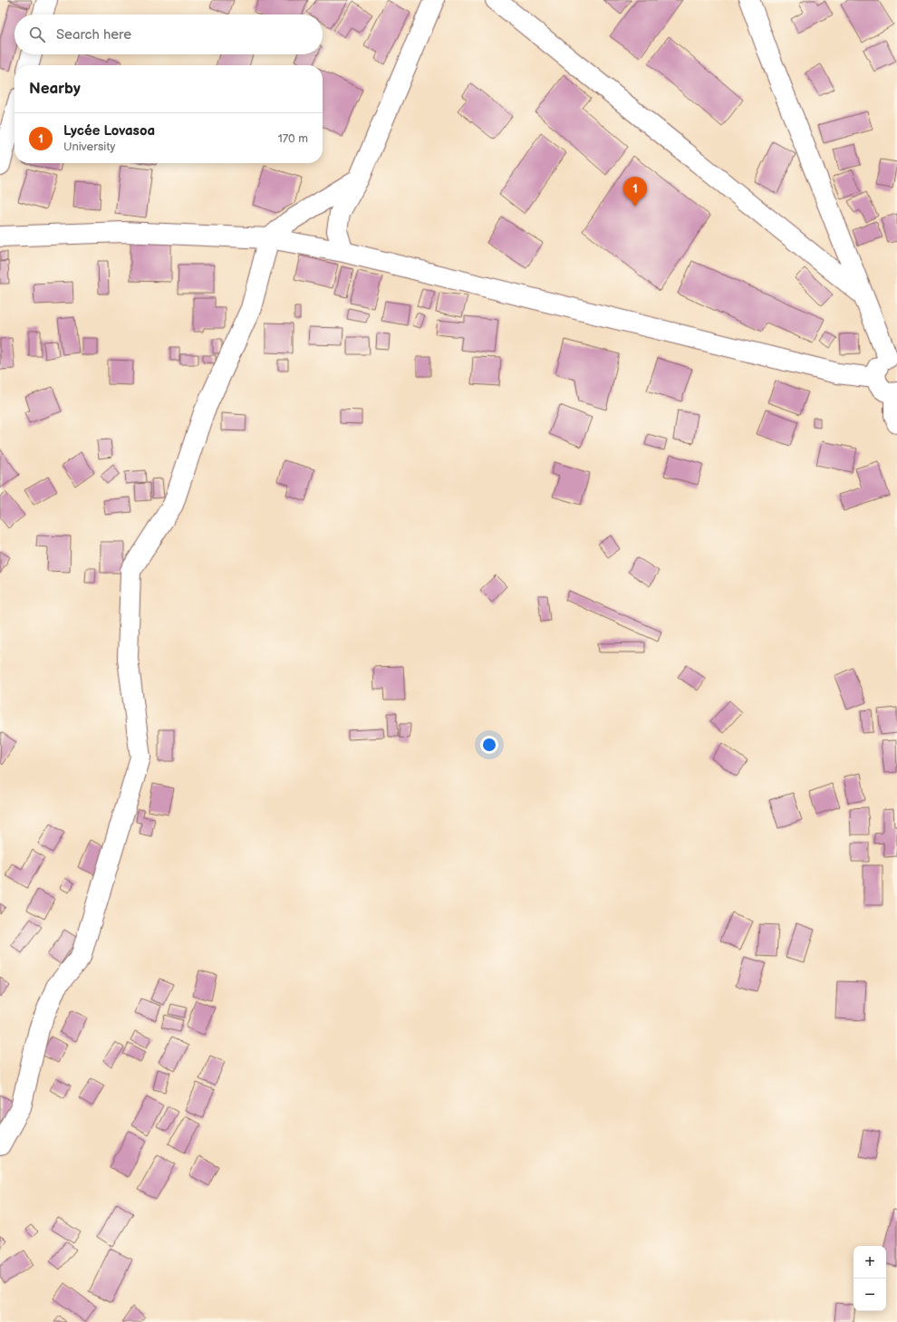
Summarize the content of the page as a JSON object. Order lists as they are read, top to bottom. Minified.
{"page":{"search":"Search here","heading":"Nearby","list":[{"mark":"1","name":"Lycée Lovasoa","note":"University","value":"170 m"}],"pins":"1","map_buttons":["+","−"]}}
